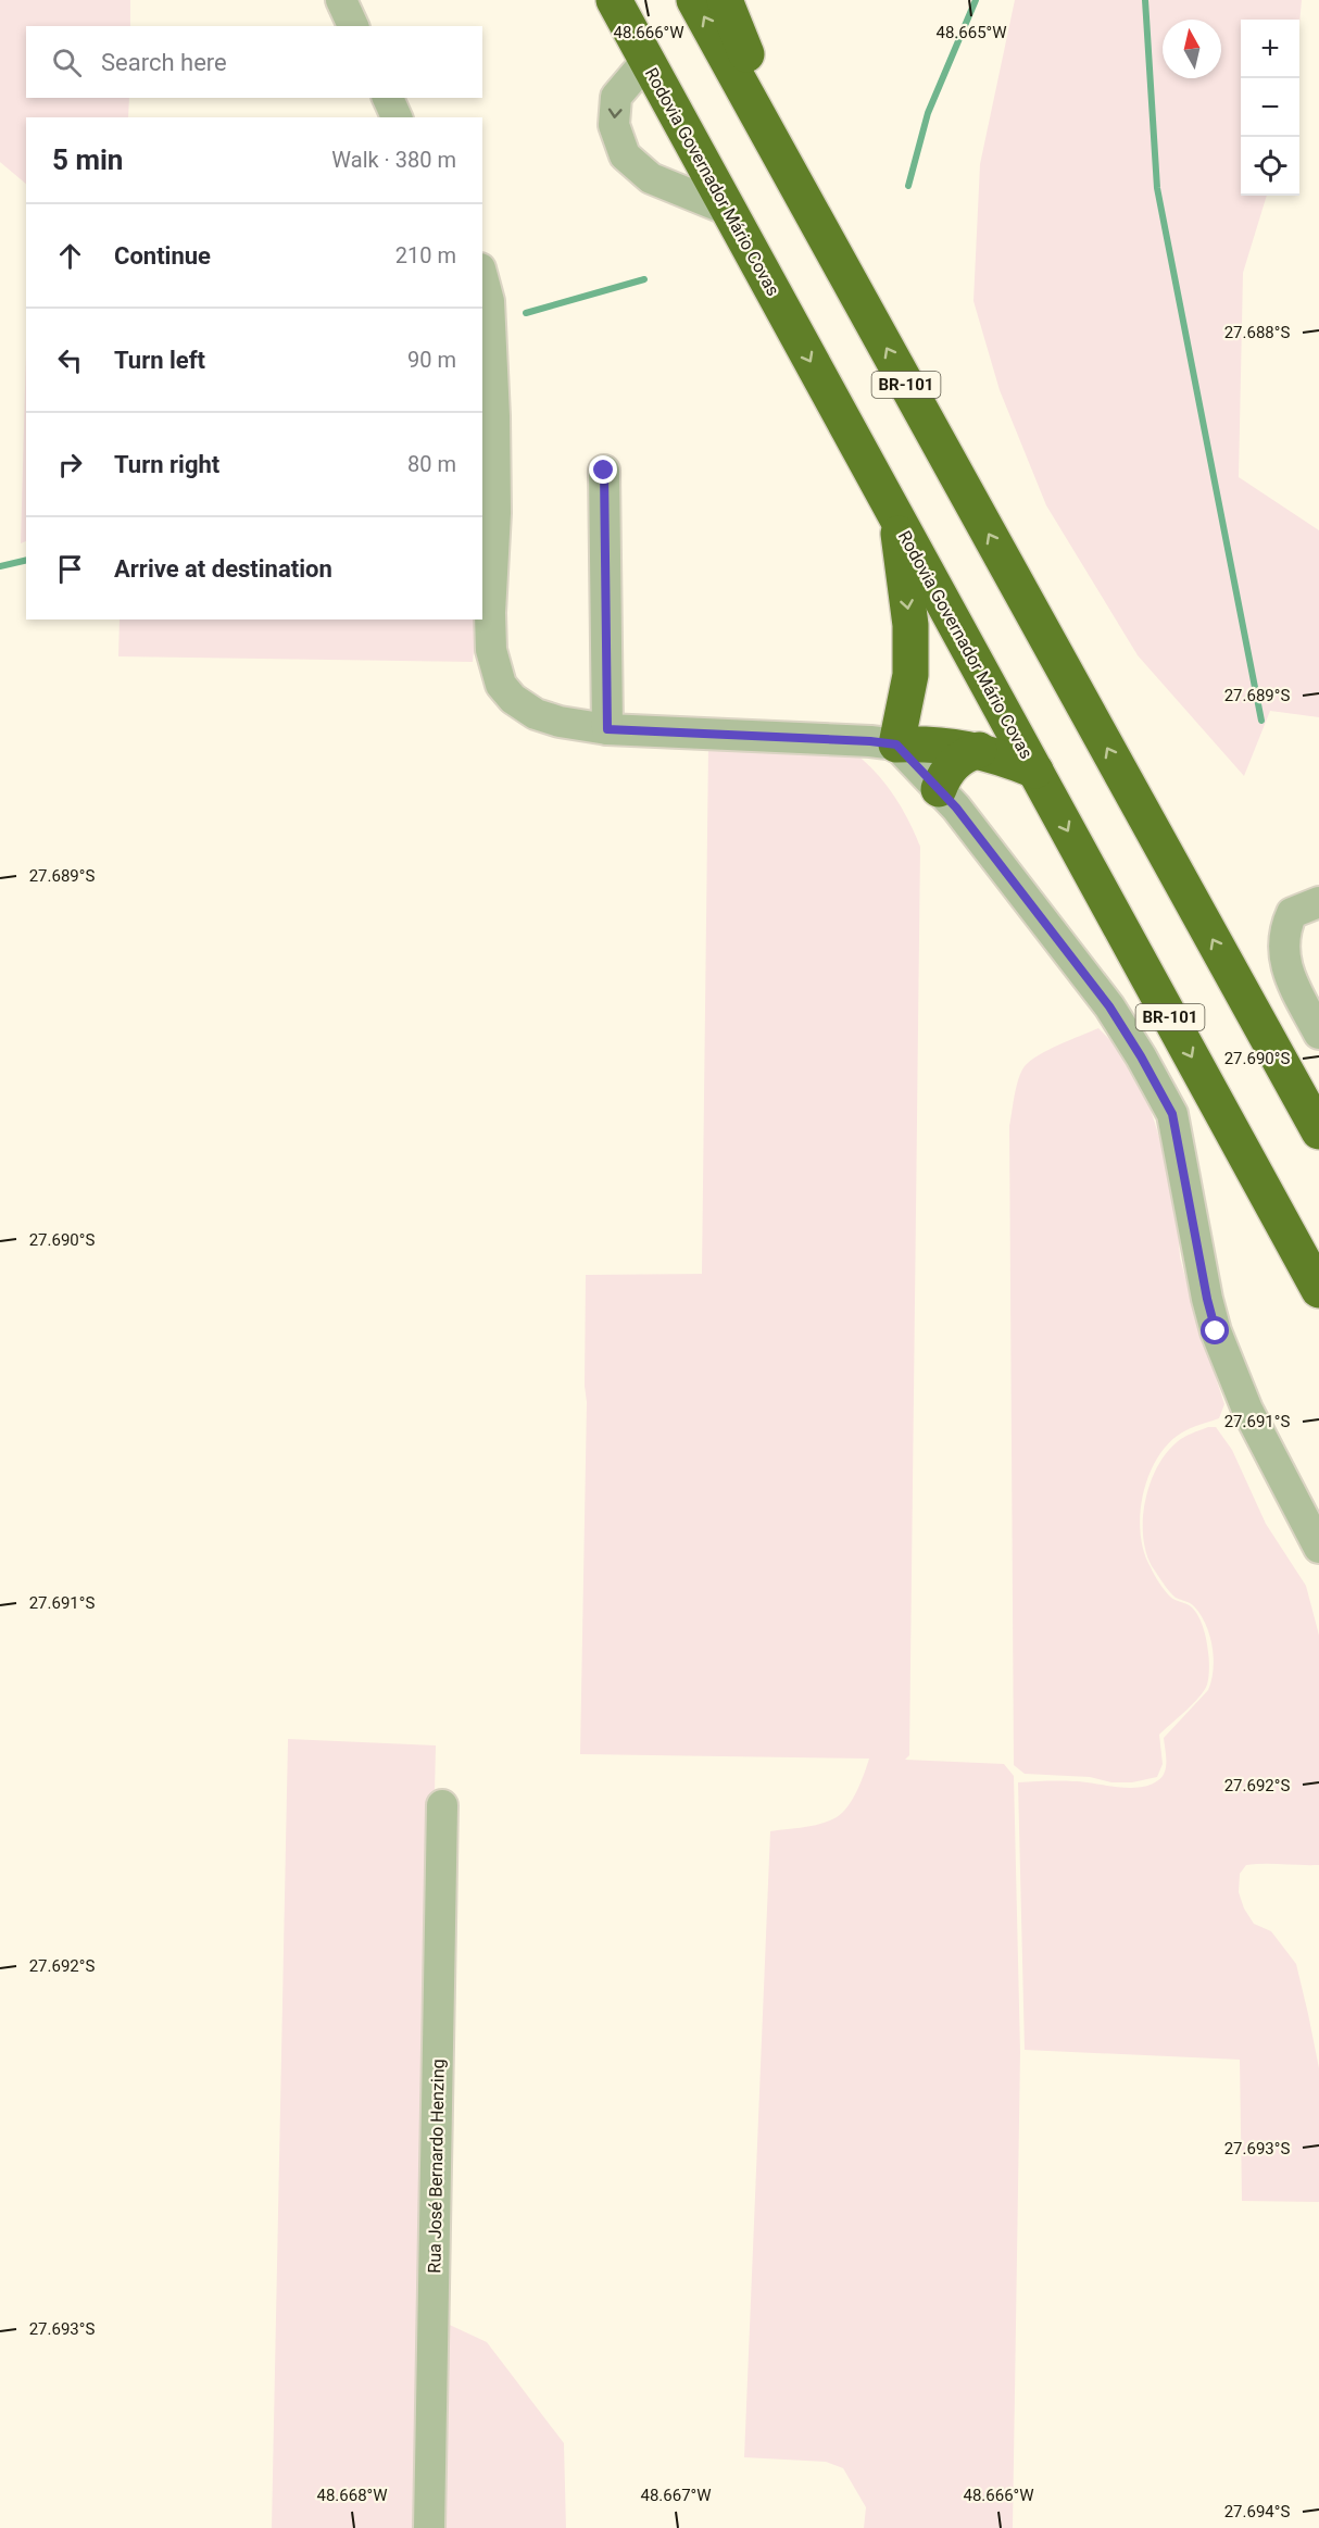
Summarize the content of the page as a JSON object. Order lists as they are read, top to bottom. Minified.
{"streets":{"highway":["Rodovia Governador Mário Covas","BR-101"],"street":["Rua José Bernardo Henzing"]},"north":"top","page":{"map_buttons":["+","−"],"search":"Search here","heading":["5 min","Walk · 380 m"],"list":[["Continue","210 m"],["Turn left","90 m"],["Turn right","80 m"],"Arrive at destination"]},"coordinates":["48.666°W","48.665°W","27.688°S","27.689°S","27.690°S","27.691°S","27.692°S","27.693°S","48.668°W","48.667°W","27.694°S"]}
